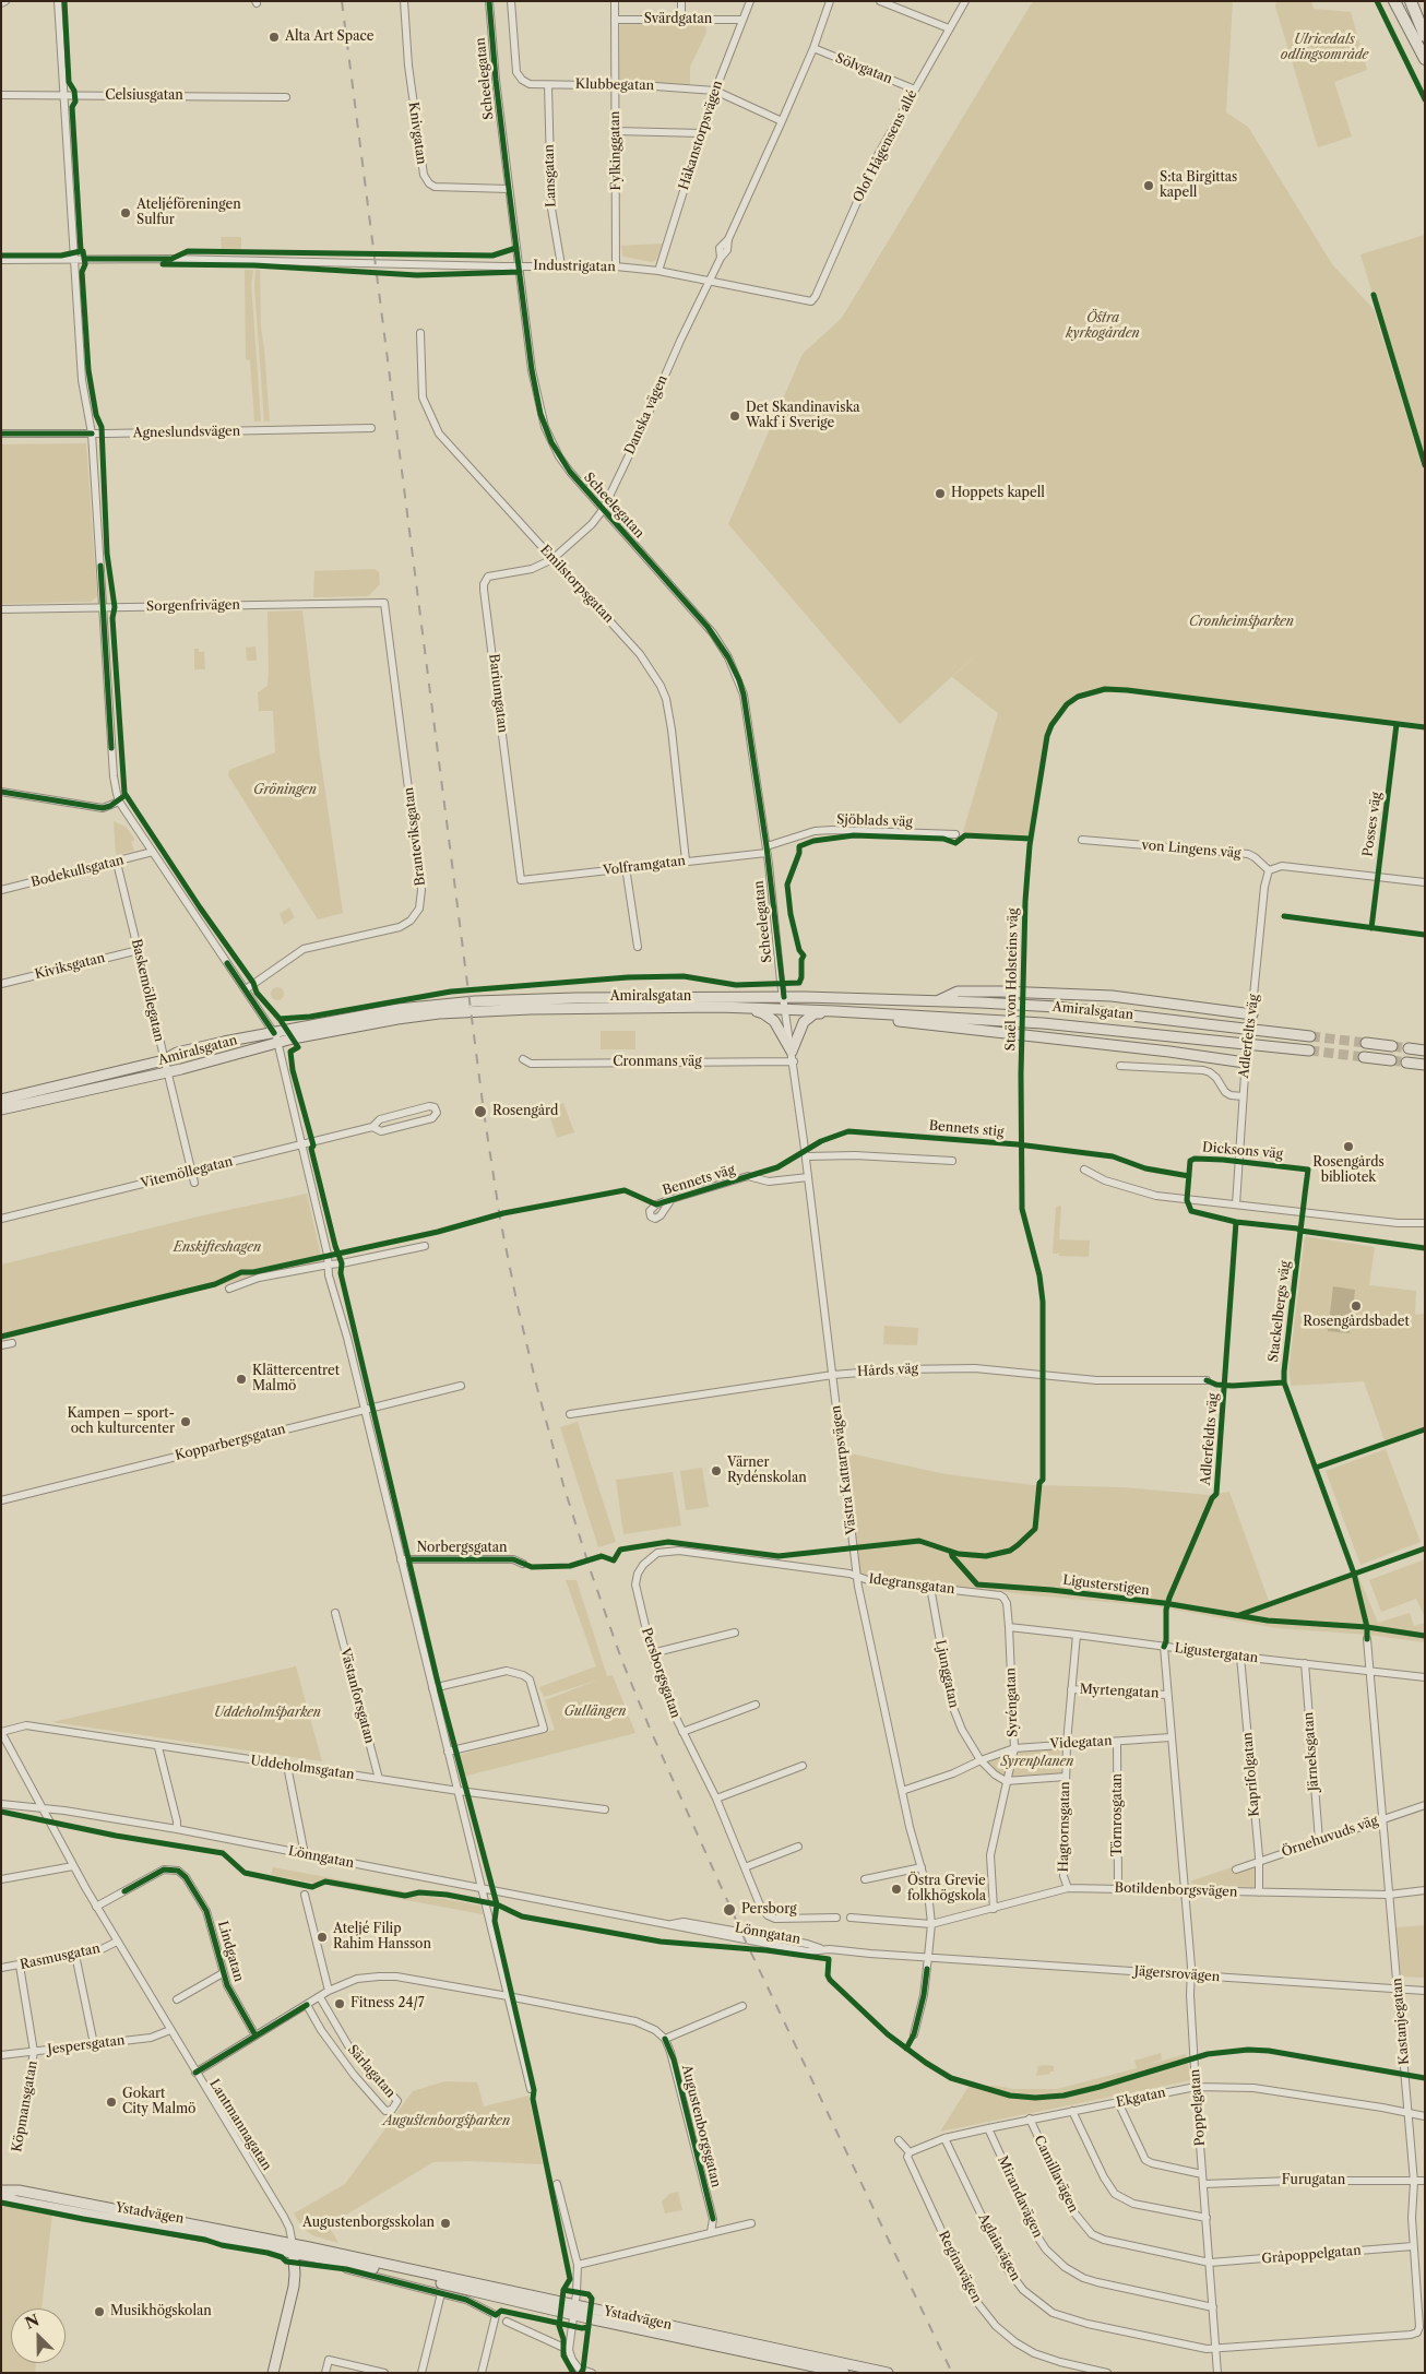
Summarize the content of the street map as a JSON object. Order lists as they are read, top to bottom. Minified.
{"streets":{"main road":["Amiralsgatan","Ystadvägen"],"street":["Svärdgatan","Sölvgatan","Scheelegatan","Klubbegatan","Celsiusgatan","Knivgatan","Håkanstorpsvägen","Olof Hågensens allé","Fylkinggatan","Lansgatan","Industrigatan","Danska vägen","Agneslundsvägen","Emilstorpsgatan","Sorgenfrivägen","Bariumgatan","Sjöblads väg","Branteviksgatan","von Lingens väg","Volframgatan","Bodekullsgatan","Kiviksgatan","Baskemöllegatan","Adlerfelts väg","Cronmans väg","Vitemöllegatan","Bennets väg","Hårds väg","Kopparbergsgatan","Västra Kattarpsvägen","Norbergsgatan","Idegransgatan","Ligustergatan","Persborgsgatan","Ljunggatan","Myrtengatan","Västanforsgatan","Syréngatan","Videgatan","Järneksgatan","Uddeholmsgatan","Kaprifolgatan","Törnrosgatan","Hagtornsgatan","Örnehuvuds väg","Lönngatan","Botildenborgsvägen","Lindgatan","Rasmusgatan","Jägersrovägen","Kastanjegatan","Jespersgatan","Särlagatan","Ekgatan","Köpmansgatan","Poppelgatan","Lantmannagatan","Augustenborgsgatan","Camillavägen","Furugatan","Mirandavägen","Aglaiavägen","Gråpoppelgatan","Reginavägen"],"cycle path":["Posses väg","Staël von Holsteins väg","Bennets stig","Dicksons väg","Adlerfeldts väg","Ligusterstigen"]},"crossings":[["Svärdgatan","Håkanstorpsvägen"],["Svärdgatan","Fylkinggatan"],["Sölvgatan","Olof Hågensens allé"],["Sölvgatan","Danska vägen"],["Scheelegatan","Knivgatan"],["Scheelegatan","Industrigatan"],["Scheelegatan","Danska vägen"],["Scheelegatan","Sjöblads väg"],["Scheelegatan","Volframgatan"],["Scheelegatan","Amiralsgatan"],["Scheelegatan","Västra Kattarpsvägen"],["Klubbegatan","Håkanstorpsvägen"],["Klubbegatan","Fylkinggatan"],["Klubbegatan","Lansgatan"],["Klubbegatan","Danska vägen"],["Håkanstorpsvägen","Industrigatan"],["Olof Hågensens allé","Industrigatan"],["Fylkinggatan","Industrigatan"],["Lansgatan","Industrigatan"],["Industrigatan","Danska vägen"],["Danska vägen","Emilstorpsgatan"],["Danska vägen","Bariumgatan"],["Emilstorpsgatan","Bariumgatan"],["Emilstorpsgatan","Volframgatan"],["Sorgenfrivägen","Branteviksgatan"],["Bariumgatan","Volframgatan"],["Sjöblads väg","Volframgatan"],["von Lingens väg","Adlerfelts väg"],["Bodekullsgatan","Baskemöllegatan"],["Kiviksgatan","Baskemöllegatan"],["Baskemöllegatan","Amiralsgatan"],["Baskemöllegatan","Vitemöllegatan"],["Amiralsgatan","Västra Kattarpsvägen"],["Cronmans väg","Västra Kattarpsvägen"],["Bennets väg","Västra Kattarpsvägen"],["Hårds väg","Västra Kattarpsvägen"],["Västra Kattarpsvägen","Idegransgatan"],["Västra Kattarpsvägen","Persborgsgatan"],["Västra Kattarpsvägen","Videgatan"],["Västra Kattarpsvägen","Lönngatan"],["Västra Kattarpsvägen","Botildenborgsvägen"],["Västra Kattarpsvägen","Jägersrovägen"],["Idegransgatan","Persborgsgatan"],["Idegransgatan","Ljunggatan"],["Idegransgatan","Syréngatan"],["Ligustergatan","Syréngatan"],["Ligustergatan","Järneksgatan"],["Ligustergatan","Kaprifolgatan"],["Ligustergatan","Hagtornsgatan"],["Ligustergatan","Kastanjegatan"],["Ligustergatan","Poppelgatan"],["Ljunggatan","Syréngatan"],["Ljunggatan","Videgatan"],["Myrtengatan","Hagtornsgatan"],["Myrtengatan","Poppelgatan"],["Västanforsgatan","Uddeholmsgatan"],["Syréngatan","Videgatan"],["Syréngatan","Botildenborgsvägen"],["Videgatan","Törnrosgatan"],["Videgatan","Hagtornsgatan"],["Videgatan","Poppelgatan"],["Järneksgatan","Örnehuvuds väg"],["Uddeholmsgatan","Lantmannagatan"],["Kaprifolgatan","Örnehuvuds väg"],["Kaprifolgatan","Botildenborgsvägen"],["Törnrosgatan","Botildenborgsvägen"],["Hagtornsgatan","Botildenborgsvägen"],["Örnehuvuds väg","Kastanjegatan"],["Lönngatan","Jägersrovägen"],["Lönngatan","Lantmannagatan"],["Botildenborgsvägen","Kastanjegatan"],["Botildenborgsvägen","Poppelgatan"],["Lindgatan","Lantmannagatan"],["Rasmusgatan","Köpmansgatan"],["Rasmusgatan","Lantmannagatan"],["Jägersrovägen","Kastanjegatan"],["Jägersrovägen","Poppelgatan"],["Kastanjegatan","Ekgatan"],["Kastanjegatan","Poppelgatan"],["Kastanjegatan","Furugatan"],["Kastanjegatan","Aglaiavägen"],["Kastanjegatan","Gråpoppelgatan"],["Jespersgatan","Köpmansgatan"],["Jespersgatan","Lantmannagatan"],["Ekgatan","Poppelgatan"],["Ekgatan","Camillavägen"],["Ekgatan","Mirandavägen"],["Ekgatan","Aglaiavägen"],["Ekgatan","Reginavägen"],["Poppelgatan","Camillavägen"],["Poppelgatan","Furugatan"],["Poppelgatan","Mirandavägen"],["Poppelgatan","Aglaiavägen"],["Poppelgatan","Gråpoppelgatan"],["Lantmannagatan","Ystadvägen"],["Camillavägen","Gråpoppelgatan"]],"parks":["Ulricedals odlingsområde","Östra kyrkogården","Cronheimsparken","Gröningen","Enskifteshagen","Gullängen","Uddeholmsparken","Syrenplanen","Augustenborgsparken"],"places":["Alta Art Space","S:ta Birgittas kapell","Ateljéföreningen Sulfur","Det Skandinaviska Wakf i Sverige","Hoppets kapell","Rosengård","Rosengårds bibliotek","Rosengårdsbadet","Klättercentret Malmö","Kampen – sport- och kulturcenter","Värner Rydénskolan","Östra Grevie folkhögskola","Persborg","Ateljé Filip Rahim Hansson","Fitness 24/7","Gokart City Malmö","Augustenborgsskolan","Musikhögskolan"],"north":"top left"}
